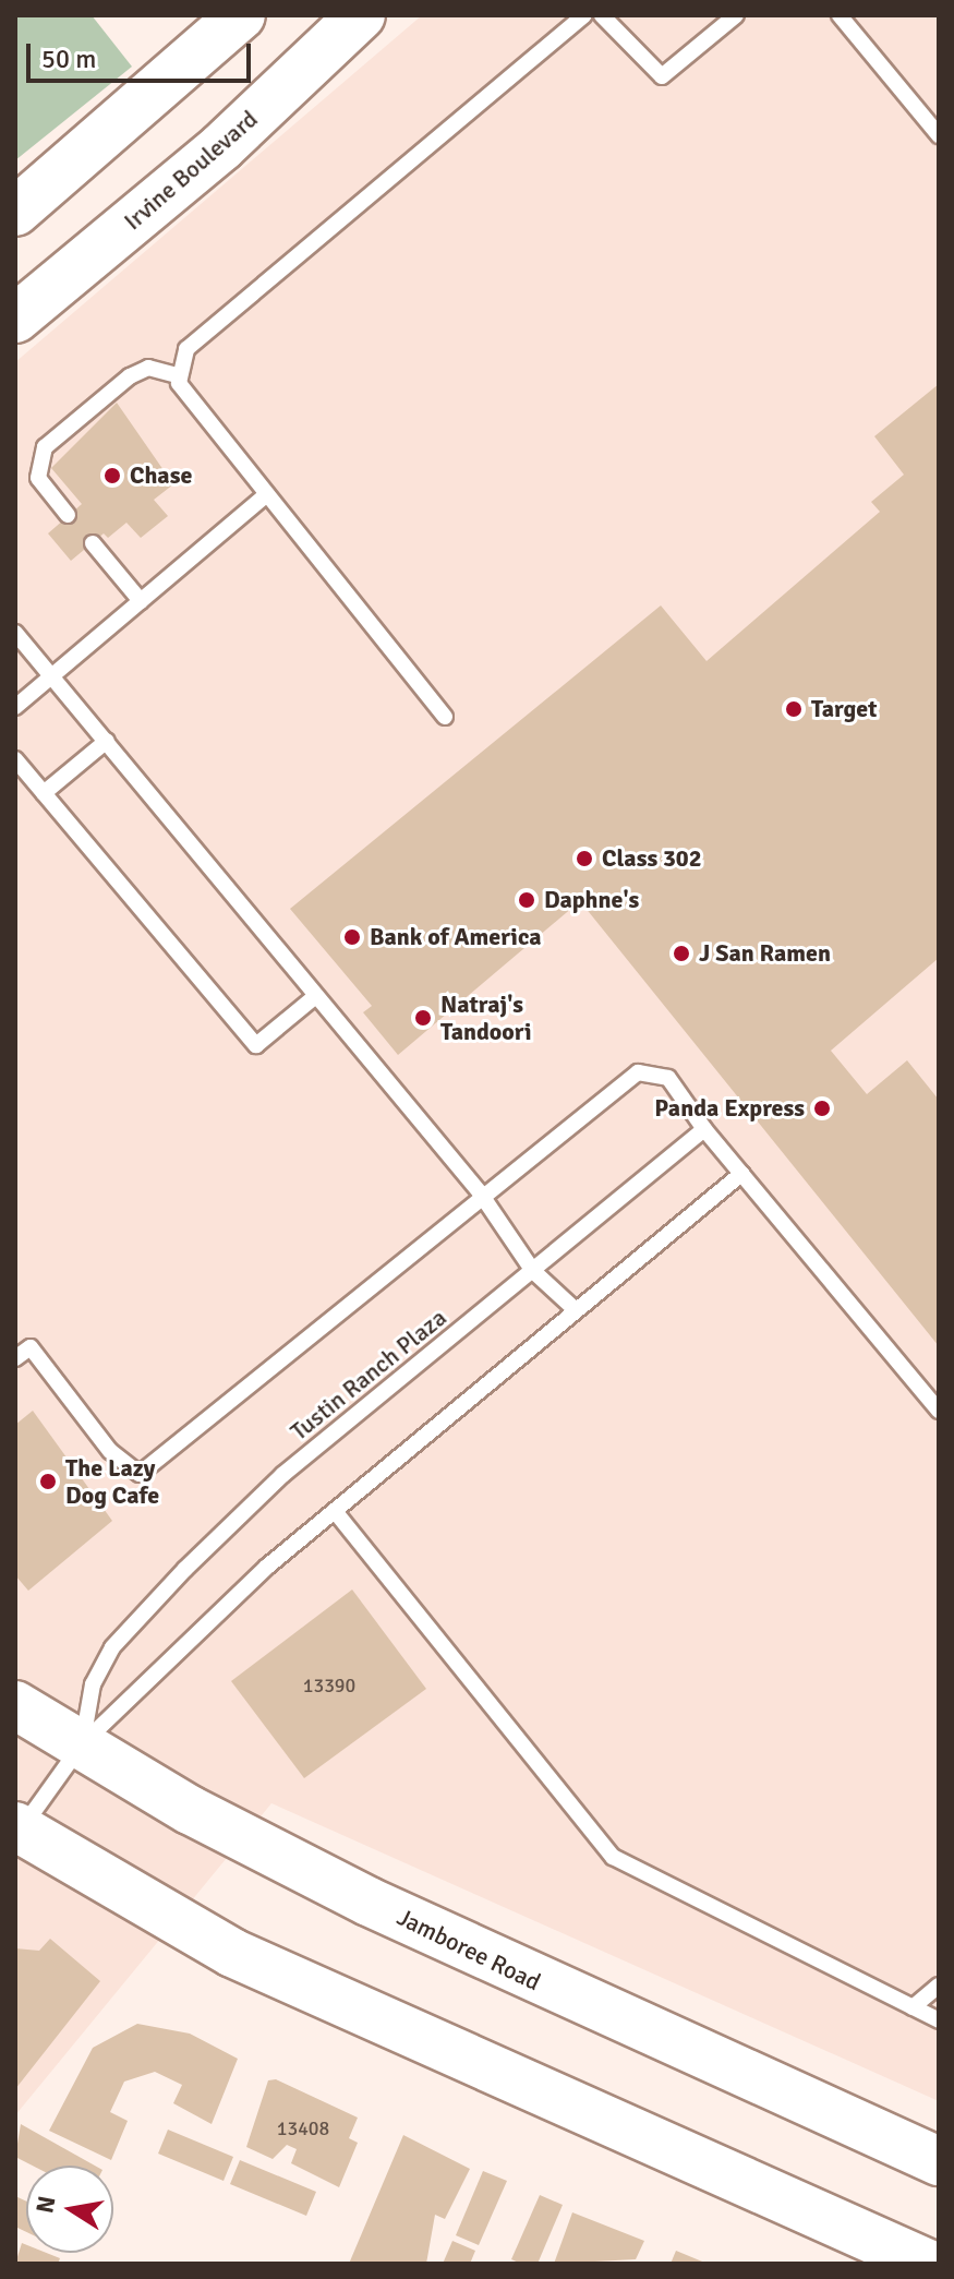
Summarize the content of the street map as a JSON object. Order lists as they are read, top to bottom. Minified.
{"streets":{"main road":["Irvine Boulevard","Jamboree Road"],"lane":["Tustin Ranch Plaza"]},"crossings":[["Tustin Ranch Plaza","Jamboree Road"]],"places":["Chase","Target","Class 302","Daphne's","Bank of America","J San Ramen","Natraj's Tandoori","Panda Express","The Lazy Dog Cafe"],"house_numbers":["13390","13408"],"scale_bar":"50 m","north":"left"}
